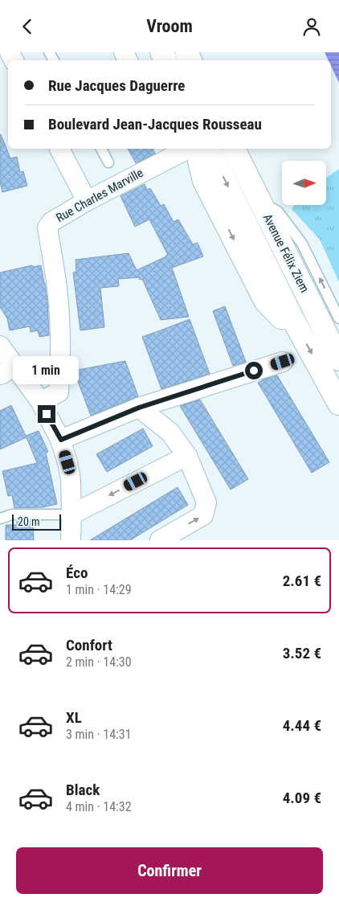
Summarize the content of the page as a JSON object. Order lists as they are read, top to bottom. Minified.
{"streets":{"main road":["Avenue Félix Ziem"],"street":["Rue Charles Marville"]},"scale_bar":"20 m","north":"right","page":{"header":"Vroom","banner":["Rue Jacques Daguerre","Boulevard Jean-Jacques Rousseau"],"bubble":"1 min","scale":"20 m","list":[{"name":"Éco","note":"1 min · 14:29","value":"2.61 €"},{"name":"Confort","note":"2 min · 14:30","value":"3.52 €"},{"name":"XL","note":"3 min · 14:31","value":"4.44 €"},{"name":"Black","note":"4 min · 14:32","value":"4.09 €"}],"buttons":"Confirmer"}}
